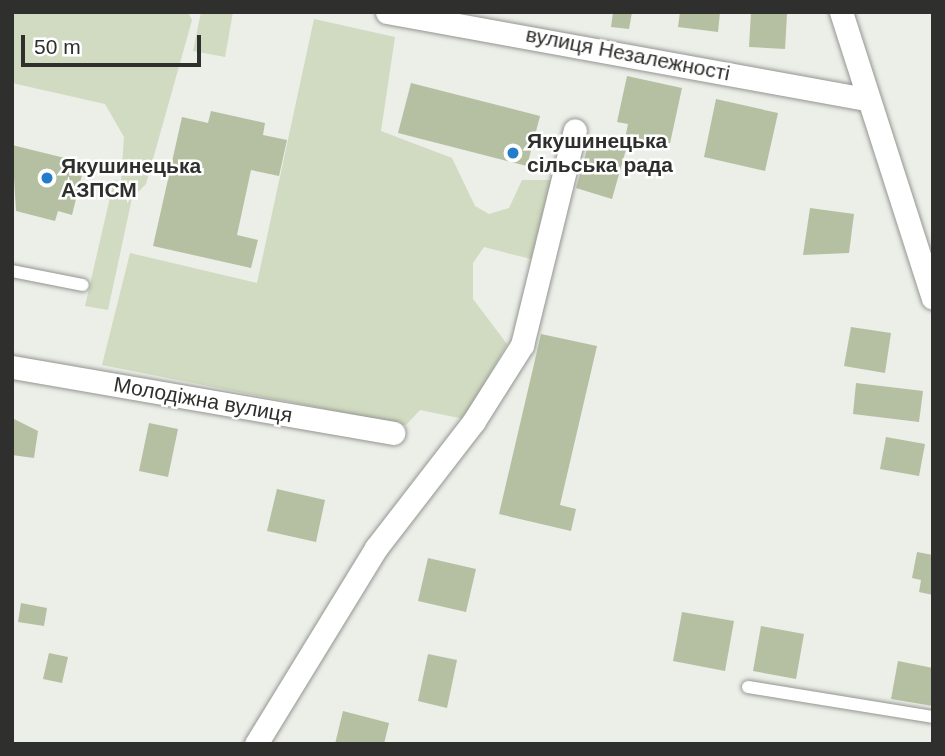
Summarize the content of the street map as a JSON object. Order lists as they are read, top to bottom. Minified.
{"streets":{"street":["вулиця Незалежності","Молодіжна вулиця"]},"places":["Якушинецька сільська рада","Якушинецька АЗПСМ"],"scale_bar":"50 m"}
